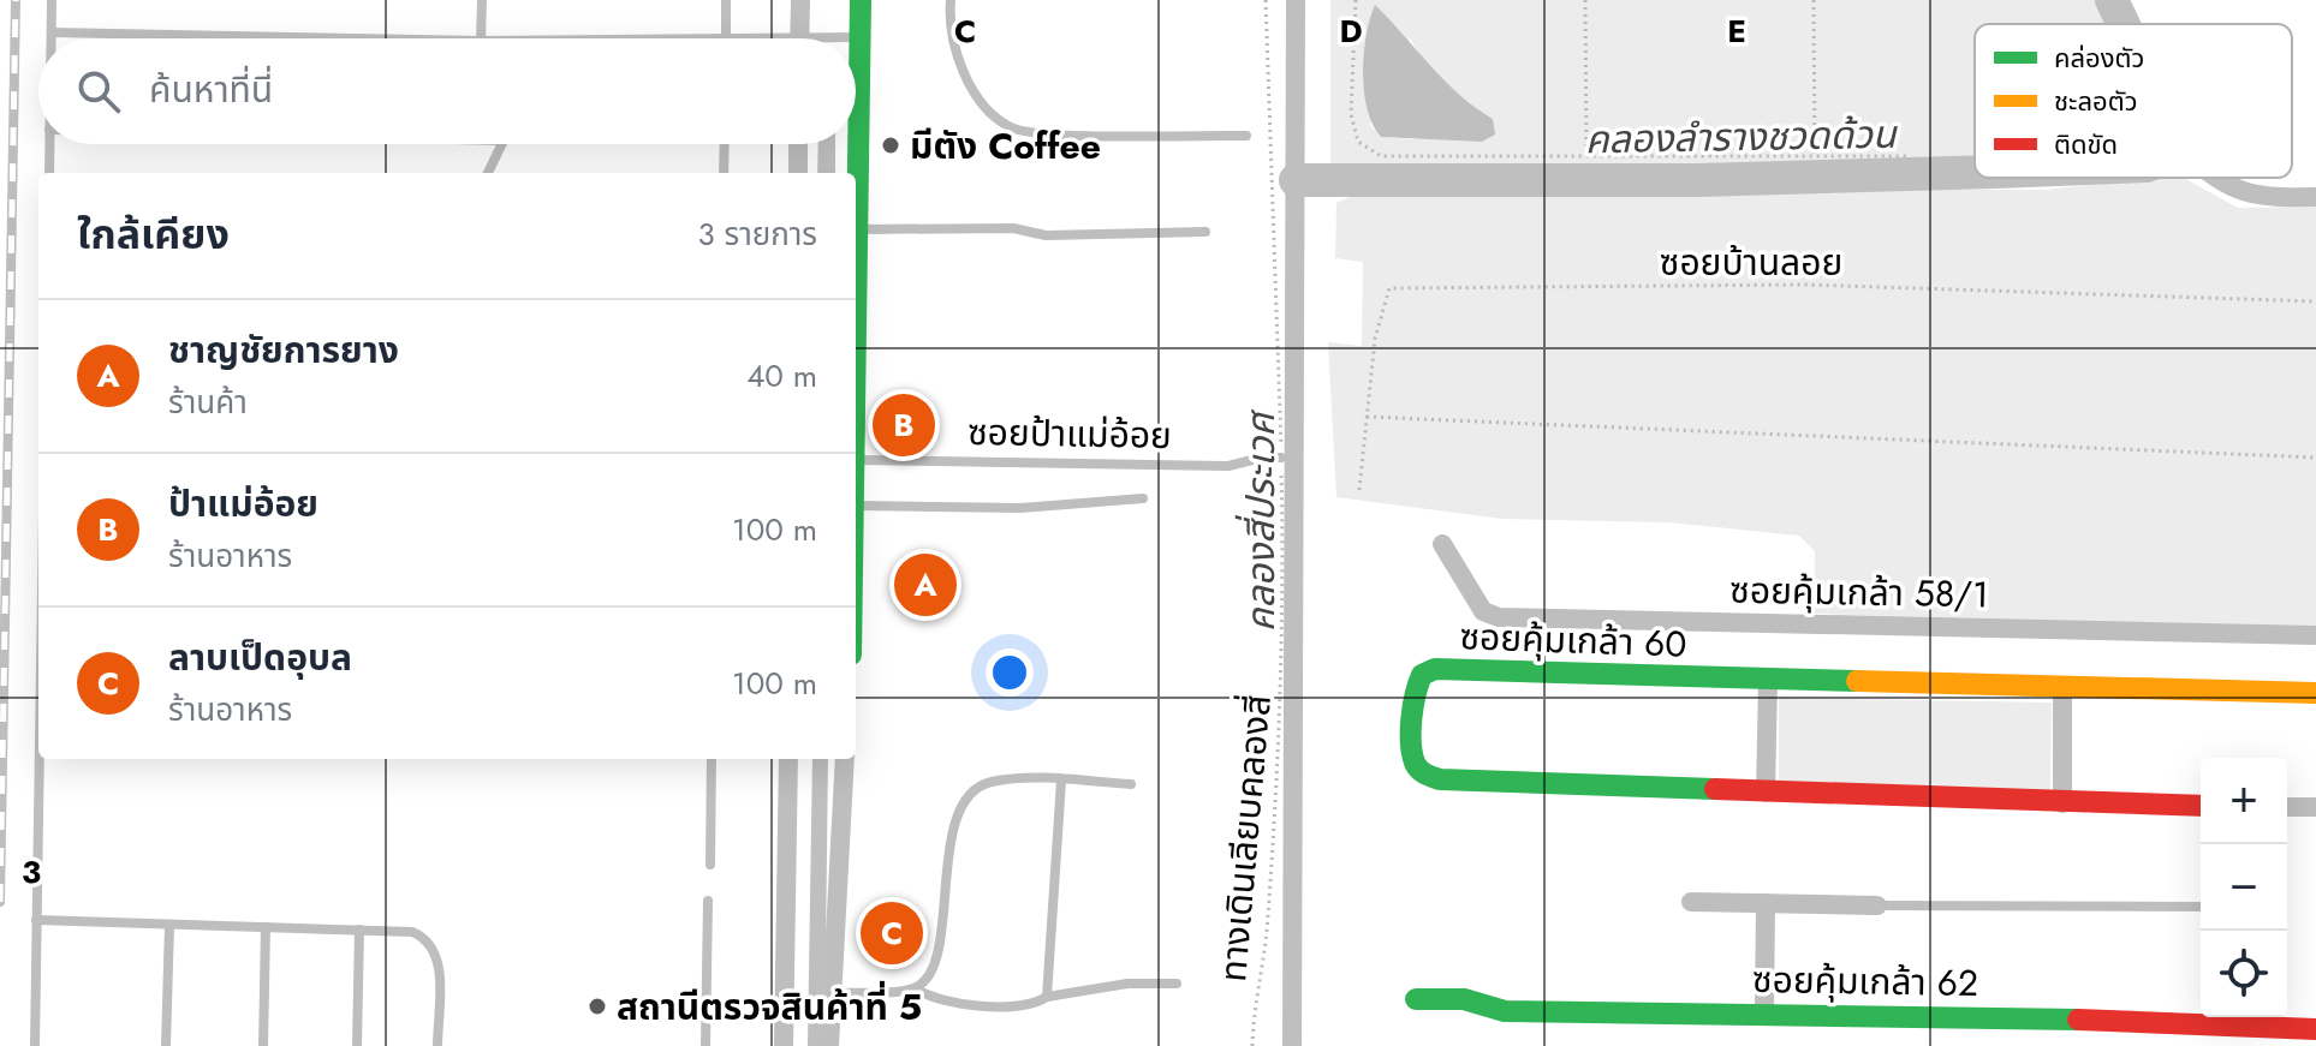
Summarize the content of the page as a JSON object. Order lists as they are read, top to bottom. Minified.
{"streets":{"street":["ซอยคุ้มเกล้า 58/1","ซอยคุ้มเกล้า 60","ซอยคุ้มเกล้า 62"],"lane":["ซอยป้าแม่อ้อย"],"path":["ซอยบ้านลอย","ทางเดินเลียบคลองสี่"]},"crossings":[["ซอยป้าแม่อ้อย","ทางเดินเลียบคลองสี่"]],"water":["คลองลำรางชวดด้วน","คลองสี่ประเวศ"],"places":["มีตัง Coffee","สถานีตรวจสินค้าที่ 5"],"legend":["คล่องตัว","ชะลอตัว","ติดขัด"],"page":{"search":"ค้นหาที่นี่","heading":["ใกล้เคียง","3 รายการ"],"list":[{"mark":"A","name":"ชาญชัยการยาง","note":"ร้านค้า","value":"40 m"},{"mark":"B","name":"ป้าแม่อ้อย","note":"ร้านอาหาร","value":"100 m"},{"mark":"C","name":"ลาบเป็ดอุบล","note":"ร้านอาหาร","value":"100 m"}],"pins":["B","A","C"],"map_buttons":["+","−"]},"grid":{"columns":["C","D","E"],"rows":["3"]}}
